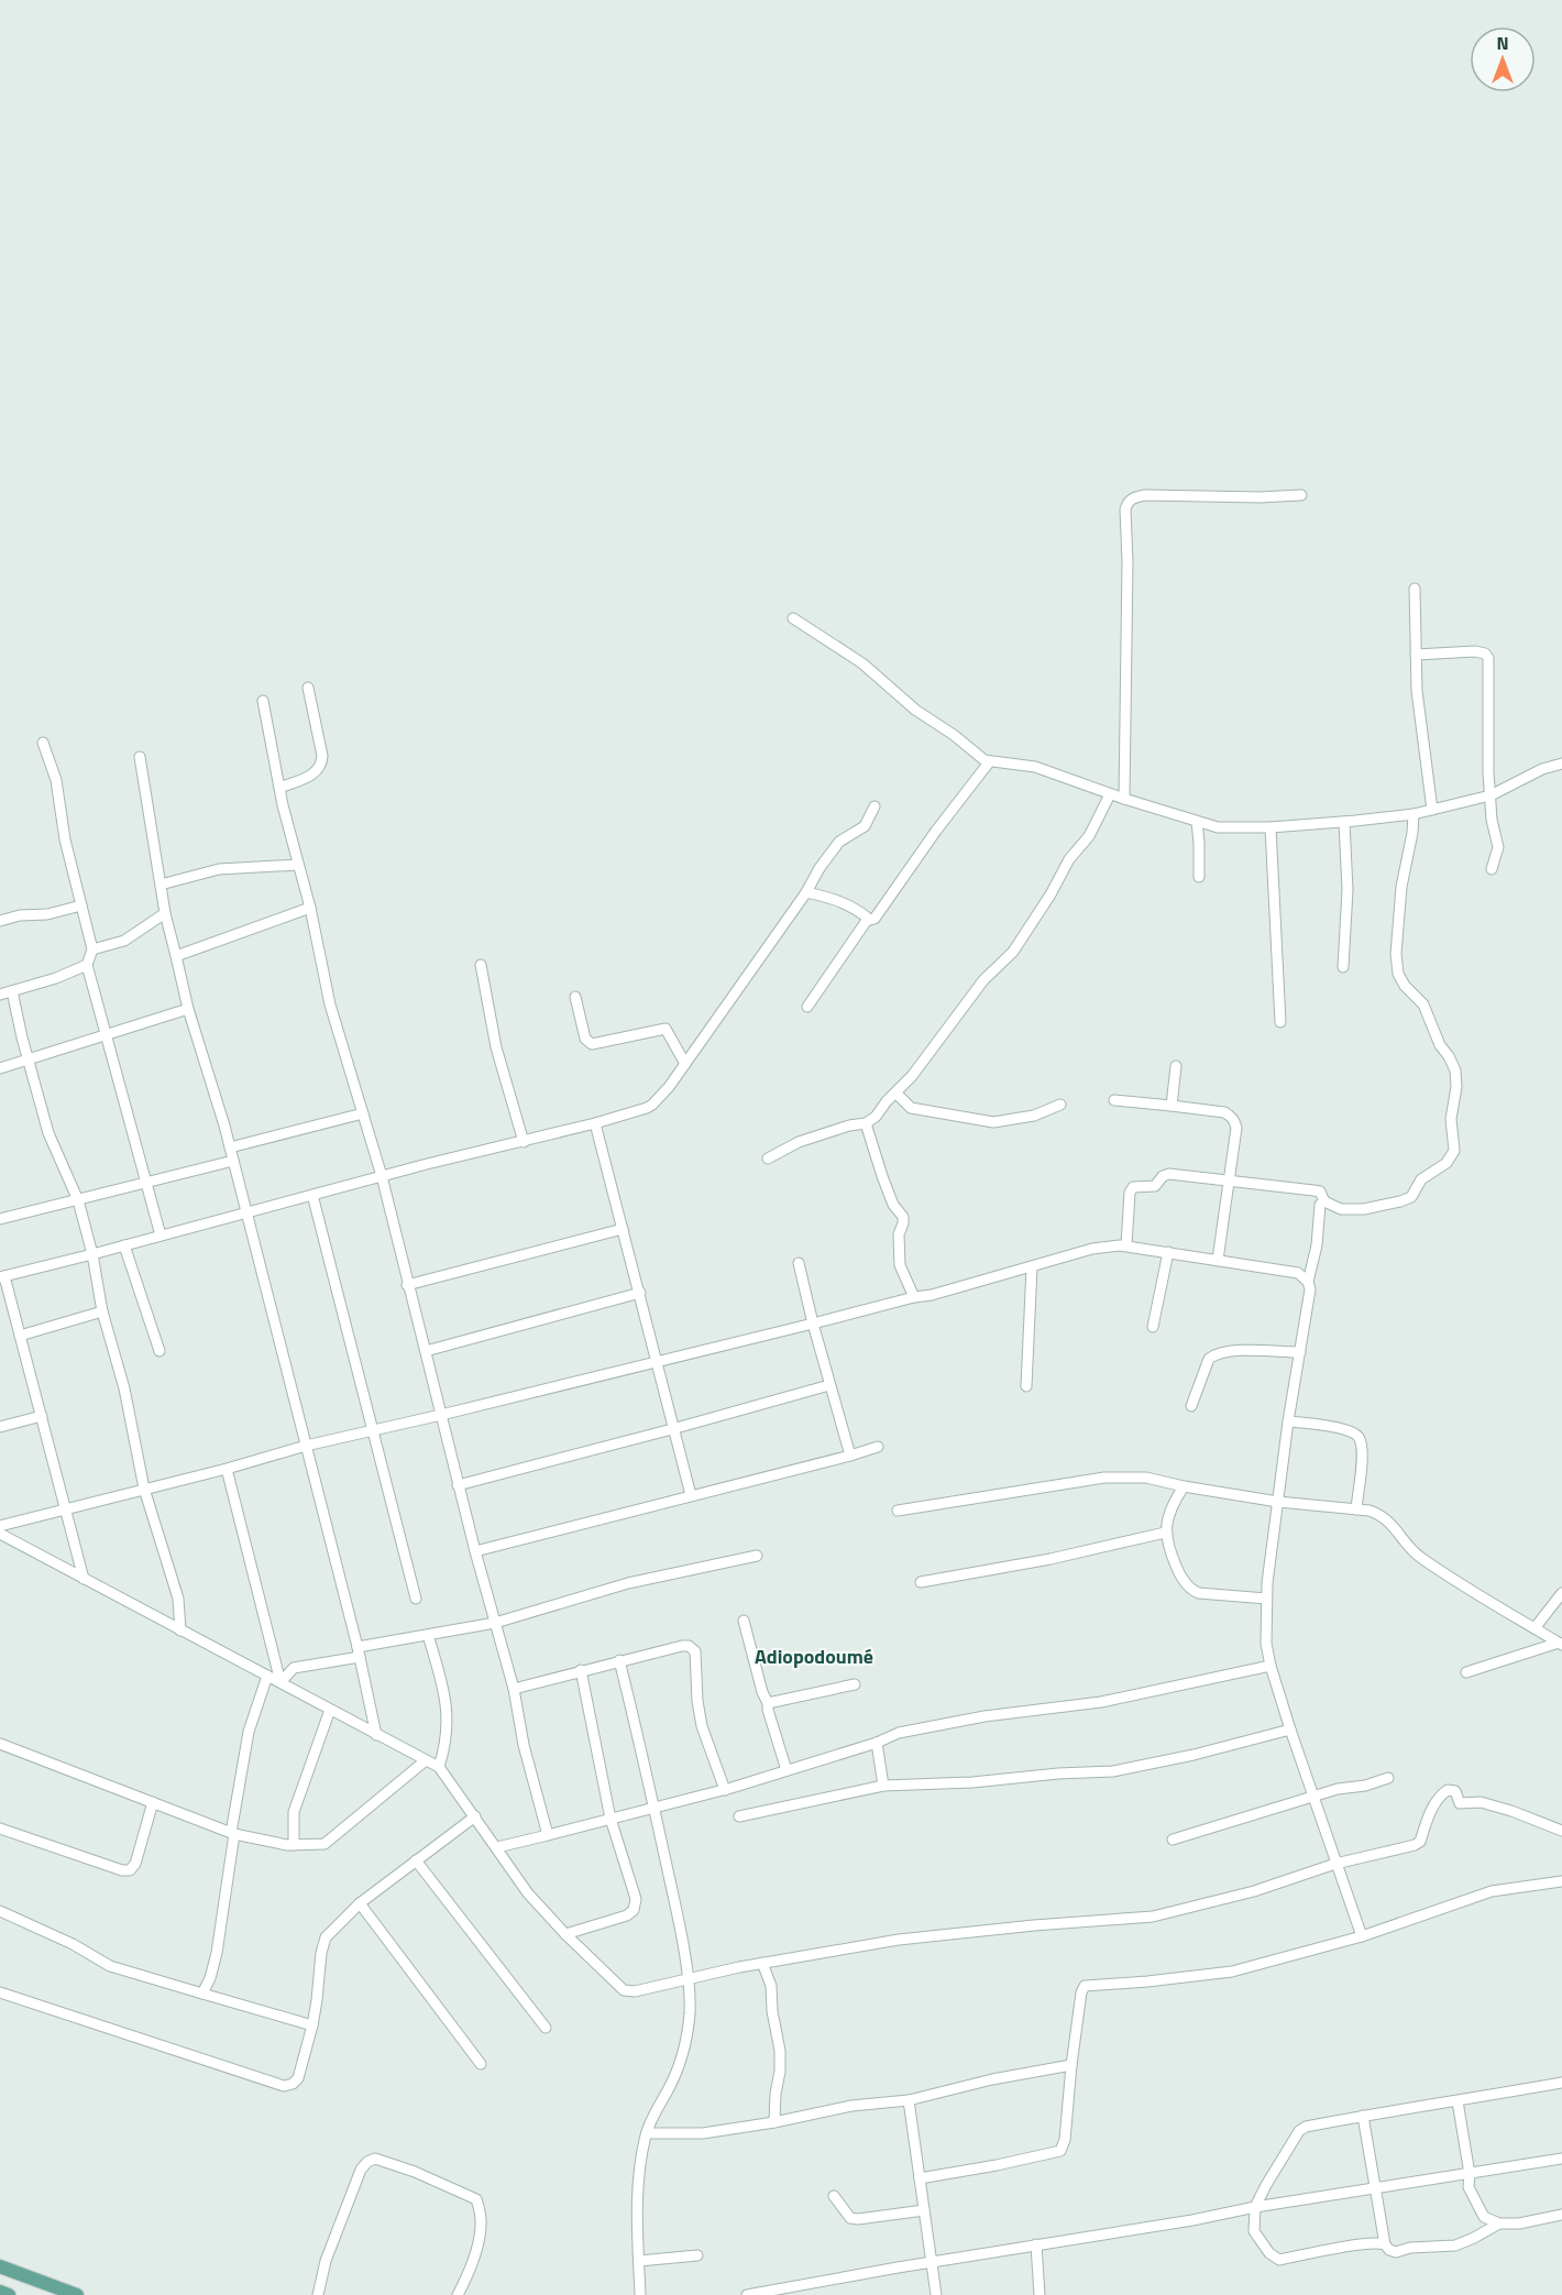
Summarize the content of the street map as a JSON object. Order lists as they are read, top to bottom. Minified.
{"districts":["Adiopodoumé"],"north":"top"}
